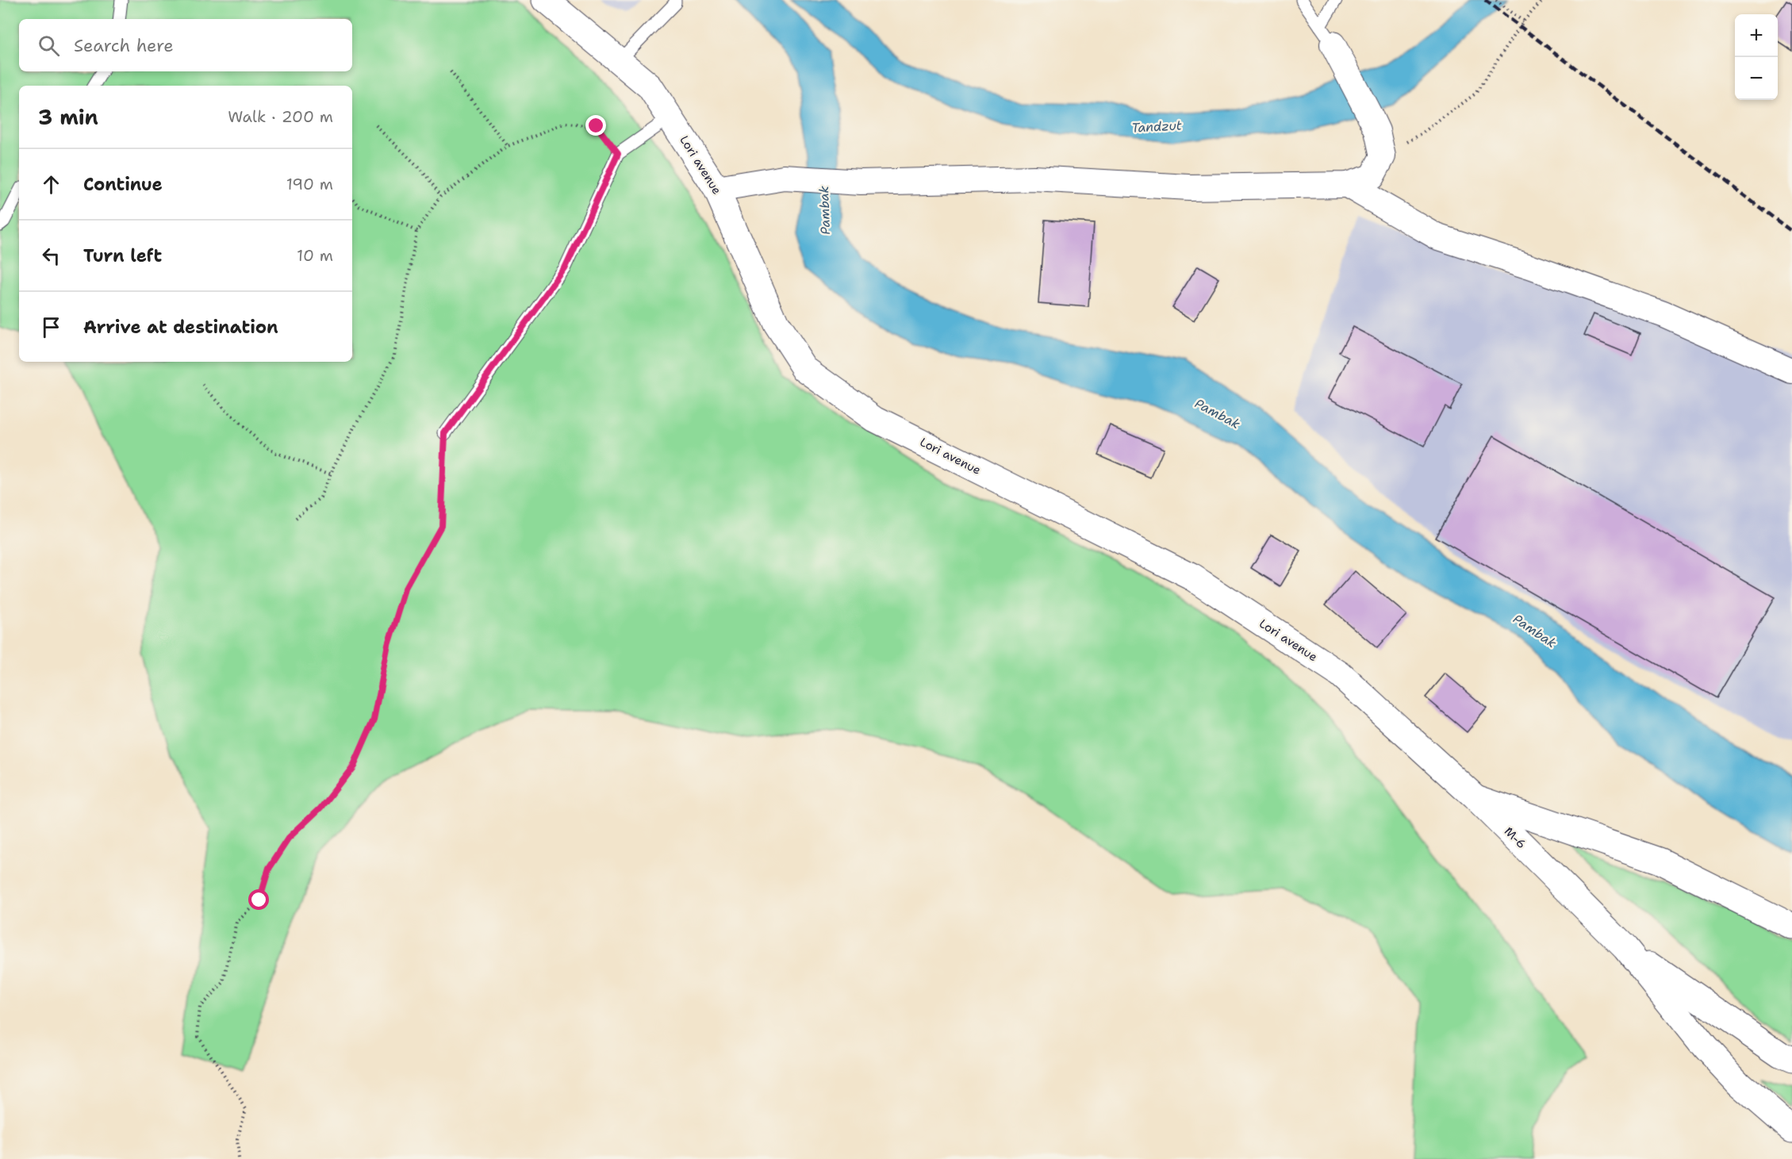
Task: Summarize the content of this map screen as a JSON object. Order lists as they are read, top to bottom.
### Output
{
  "streets": {
    "highway": ["Lori avenue", "M-6"]
  },
  "crossings": [
    ["Lori avenue", "M-6"]
  ],
  "water": ["Tandzut", "Pambak"],
  "page": {
    "map_buttons": ["+", "−"],
    "search": "Search here",
    "heading": ["3 min", "Walk · 200 m"],
    "list": [
      ["Continue", "190 m"],
      ["Turn left", "10 m"],
      "Arrive at destination"
    ]
  }
}
